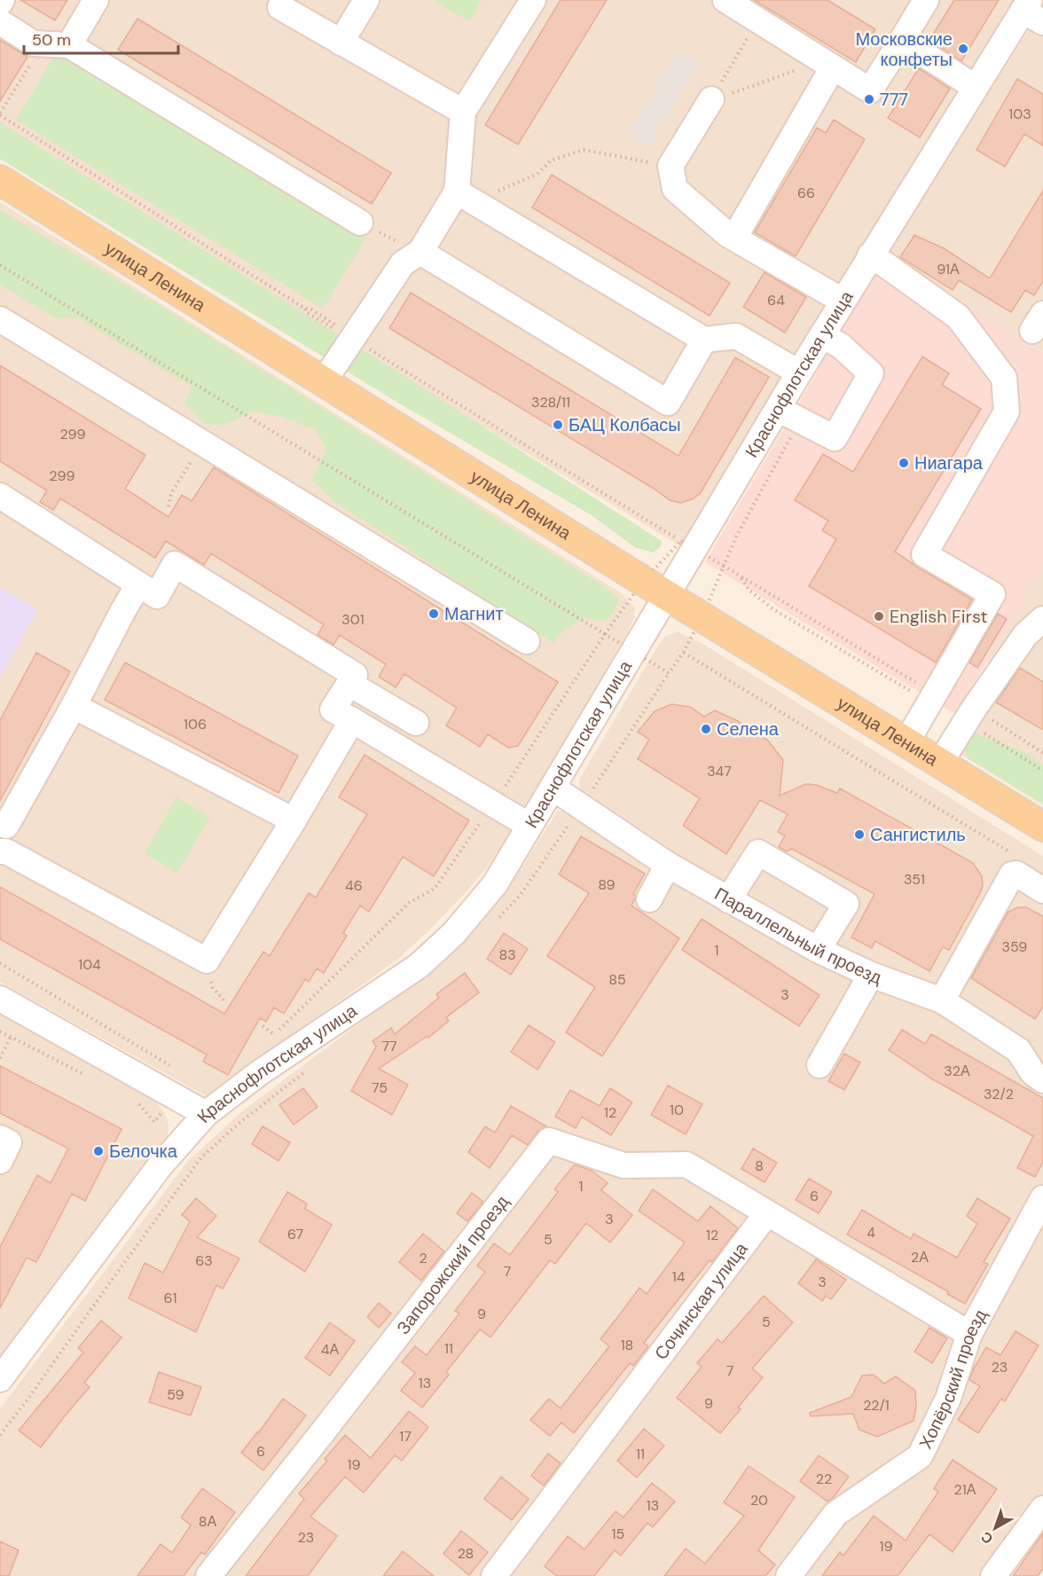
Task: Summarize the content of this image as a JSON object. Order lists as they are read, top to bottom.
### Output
{
  "streets": {
    "main road": ["улица Ленина"],
    "street": [
      "Краснофлотская улица",
      "Параллельный проезд",
      "Запорожский проезд",
      "Сочинская улица",
      "Хопёрский проезд"
    ]
  },
  "crossings": [
    ["улица Ленина", "Краснофлотская улица"],
    ["Краснофлотская улица", "Параллельный проезд"],
    ["Запорожский проезд", "Сочинская улица"]
  ],
  "places": [
    "Московские конфеты",
    "777",
    "БАЦ Колбасы",
    "Ниагара",
    "Магнит",
    "English First",
    "Селена",
    "Сангистиль",
    "Белочка"
  ],
  "house_numbers": [
    "103",
    "66",
    "91А",
    "64",
    "328/11",
    "299",
    "299",
    "301",
    "106",
    "347",
    "351",
    "89",
    "46",
    "359",
    "1",
    "83",
    "104",
    "85",
    "3",
    "77",
    "32А",
    "75",
    "32/2",
    "10",
    "12",
    "8",
    "1",
    "6",
    "3",
    "4",
    "67",
    "12",
    "5",
    "2А",
    "2",
    "63",
    "7",
    "14",
    "3",
    "61",
    "9",
    "5",
    "18",
    "11",
    "4А",
    "23",
    "7",
    "13",
    "59",
    "9",
    "22/1",
    "17",
    "6",
    "11",
    "19",
    "22",
    "21А",
    "20",
    "13",
    "8А",
    "15",
    "23",
    "19",
    "28"
  ],
  "scale_bar": "50 m",
  "north": "bottom left"
}
